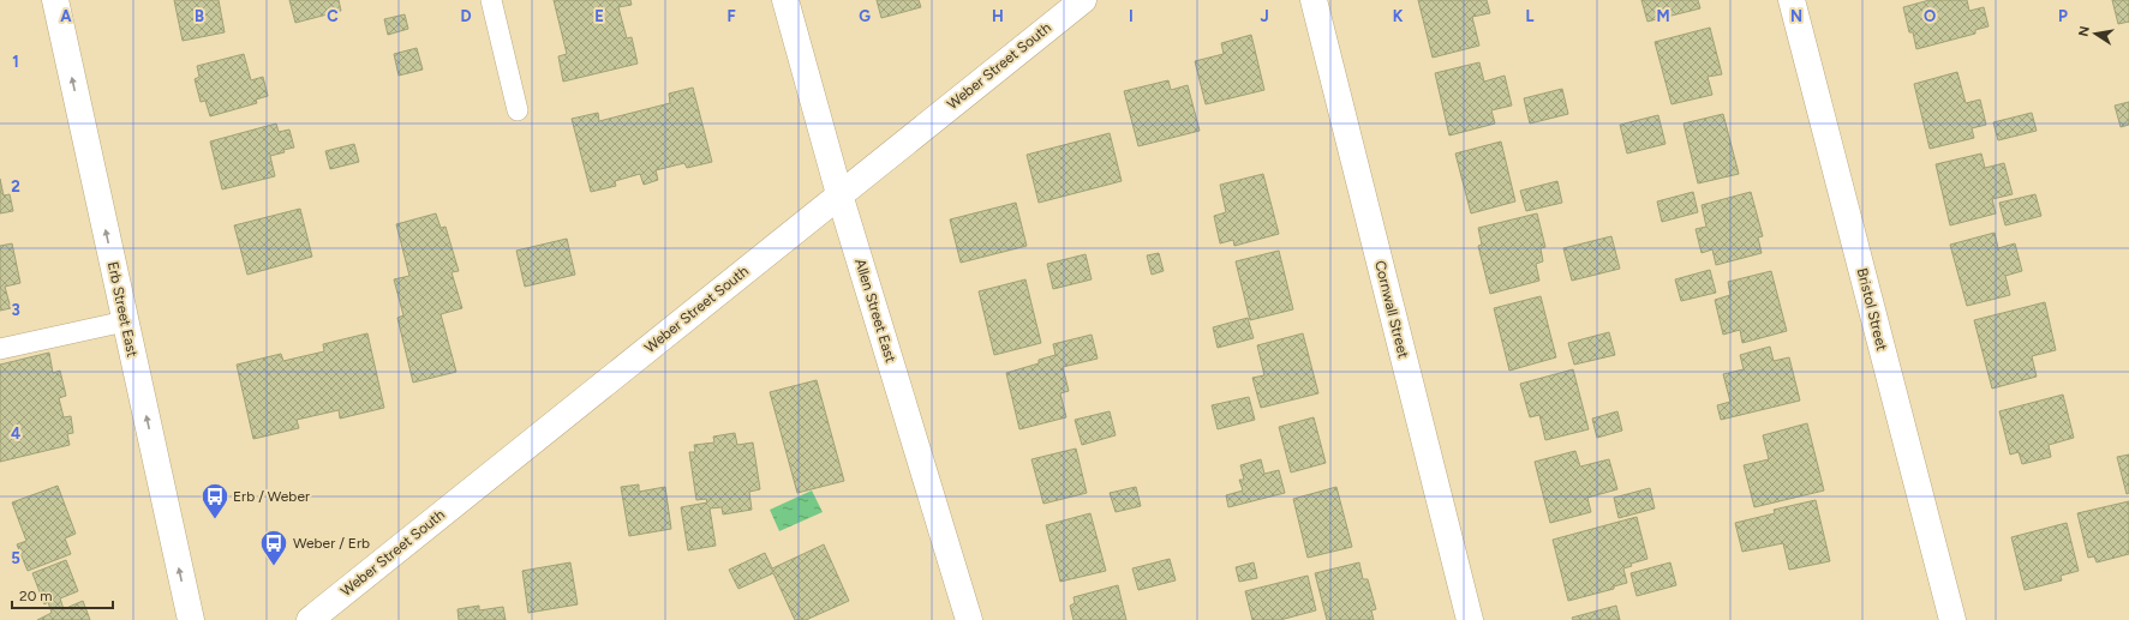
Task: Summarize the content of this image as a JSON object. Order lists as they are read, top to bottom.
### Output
{
  "streets": {
    "street": [
      "Weber Street South",
      "Erb Street East",
      "Cornwall Street",
      "Bristol Street",
      "Allen Street East"
    ]
  },
  "crossings": [
    ["Weber Street South", "Allen Street East"]
  ],
  "one_way": ["Erb Street East"],
  "places": {
    "bus stop": ["Erb / Weber", "Weber / Erb"]
  },
  "scale_bar": "20 m",
  "north": "left",
  "grid": {
    "columns": [
      "A",
      "B",
      "C",
      "D",
      "E",
      "F",
      "G",
      "H",
      "I",
      "J",
      "K",
      "L",
      "M",
      "N",
      "O",
      "P"
    ],
    "rows": [
      "1",
      "2",
      "3",
      "4",
      "5"
    ]
  }
}
